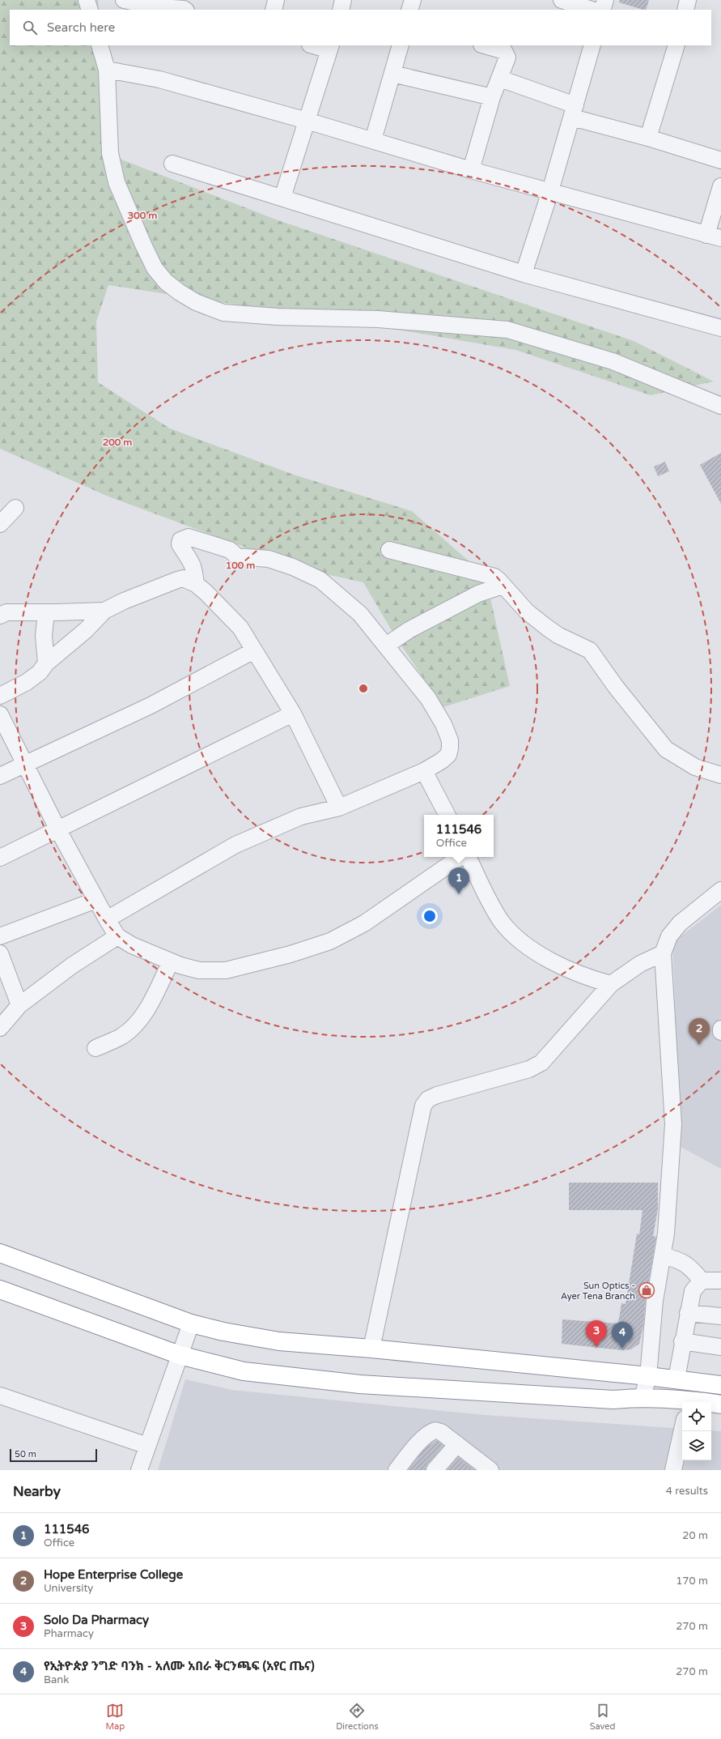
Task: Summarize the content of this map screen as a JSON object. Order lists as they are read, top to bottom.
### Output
{
  "places": {
    "shop": ["Sun Optics - Ayer Tena Branch"]
  },
  "scale_bar": "50 m",
  "page": {
    "search": "Search here",
    "popup": ["111546", "Office"],
    "pins": [
      "1",
      "2",
      "3",
      "4"
    ],
    "scale": "50 m",
    "heading": ["Nearby", "4 results"],
    "list": [
      {
        "mark": "1",
        "name": "111546",
        "note": "Office",
        "value": "20 m"
      },
      {
        "mark": "2",
        "name": "Hope Enterprise College",
        "note": "University",
        "value": "170 m"
      },
      {
        "mark": "3",
        "name": "Solo Da Pharmacy",
        "note": "Pharmacy",
        "value": "270 m"
      },
      {
        "mark": "4",
        "name": "የኢትዮጵያ ንግድ ባንክ - አለሙ አበራ ቅርንጫፍ (አየር ጤና)",
        "note": "Bank",
        "value": "270 m"
      }
    ],
    "nav": ["Map", "Directions", "Saved"]
  },
  "rings": ["300 m", "200 m", "100 m"]
}
